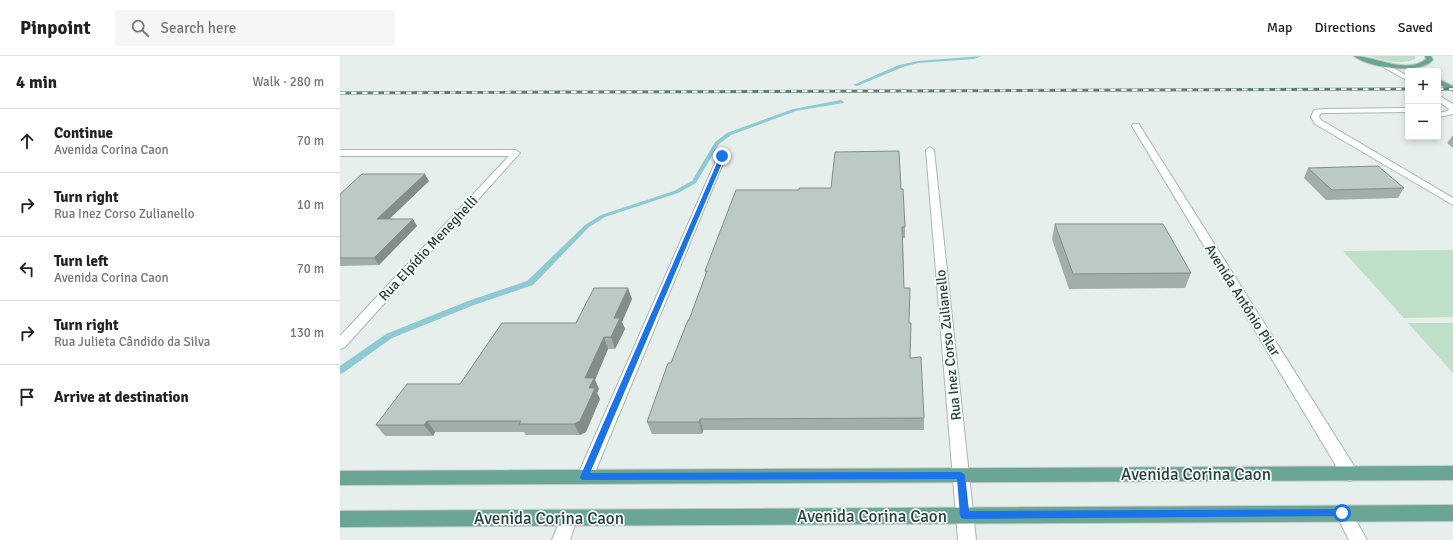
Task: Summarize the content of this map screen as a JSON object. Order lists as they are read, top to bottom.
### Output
{
  "streets": {
    "main road": ["Avenida Corina Caon"],
    "street": ["Rua Elpídio Meneghelli", "Avenida Antônio Pilar", "Rua Inez Corso Zulianello"]
  },
  "crossings": [
    ["Avenida Antônio Pilar", "Avenida Corina Caon"],
    ["Rua Inez Corso Zulianello", "Avenida Corina Caon"]
  ],
  "page": {
    "header": "Pinpoint",
    "search": "Search here",
    "nav": ["Map", "Directions", "Saved"],
    "heading": ["4 min", "Walk · 280 m"],
    "map_buttons": ["+", "−"],
    "list": [
      ["Continue", "Avenida Corina Caon", "70 m"],
      ["Turn right", "Rua Inez Corso Zulianello", "10 m"],
      ["Turn left", "Avenida Corina Caon", "70 m"],
      ["Turn right", "Rua Julieta Cândido da Silva", "130 m"],
      "Arrive at destination"
    ]
  }
}
